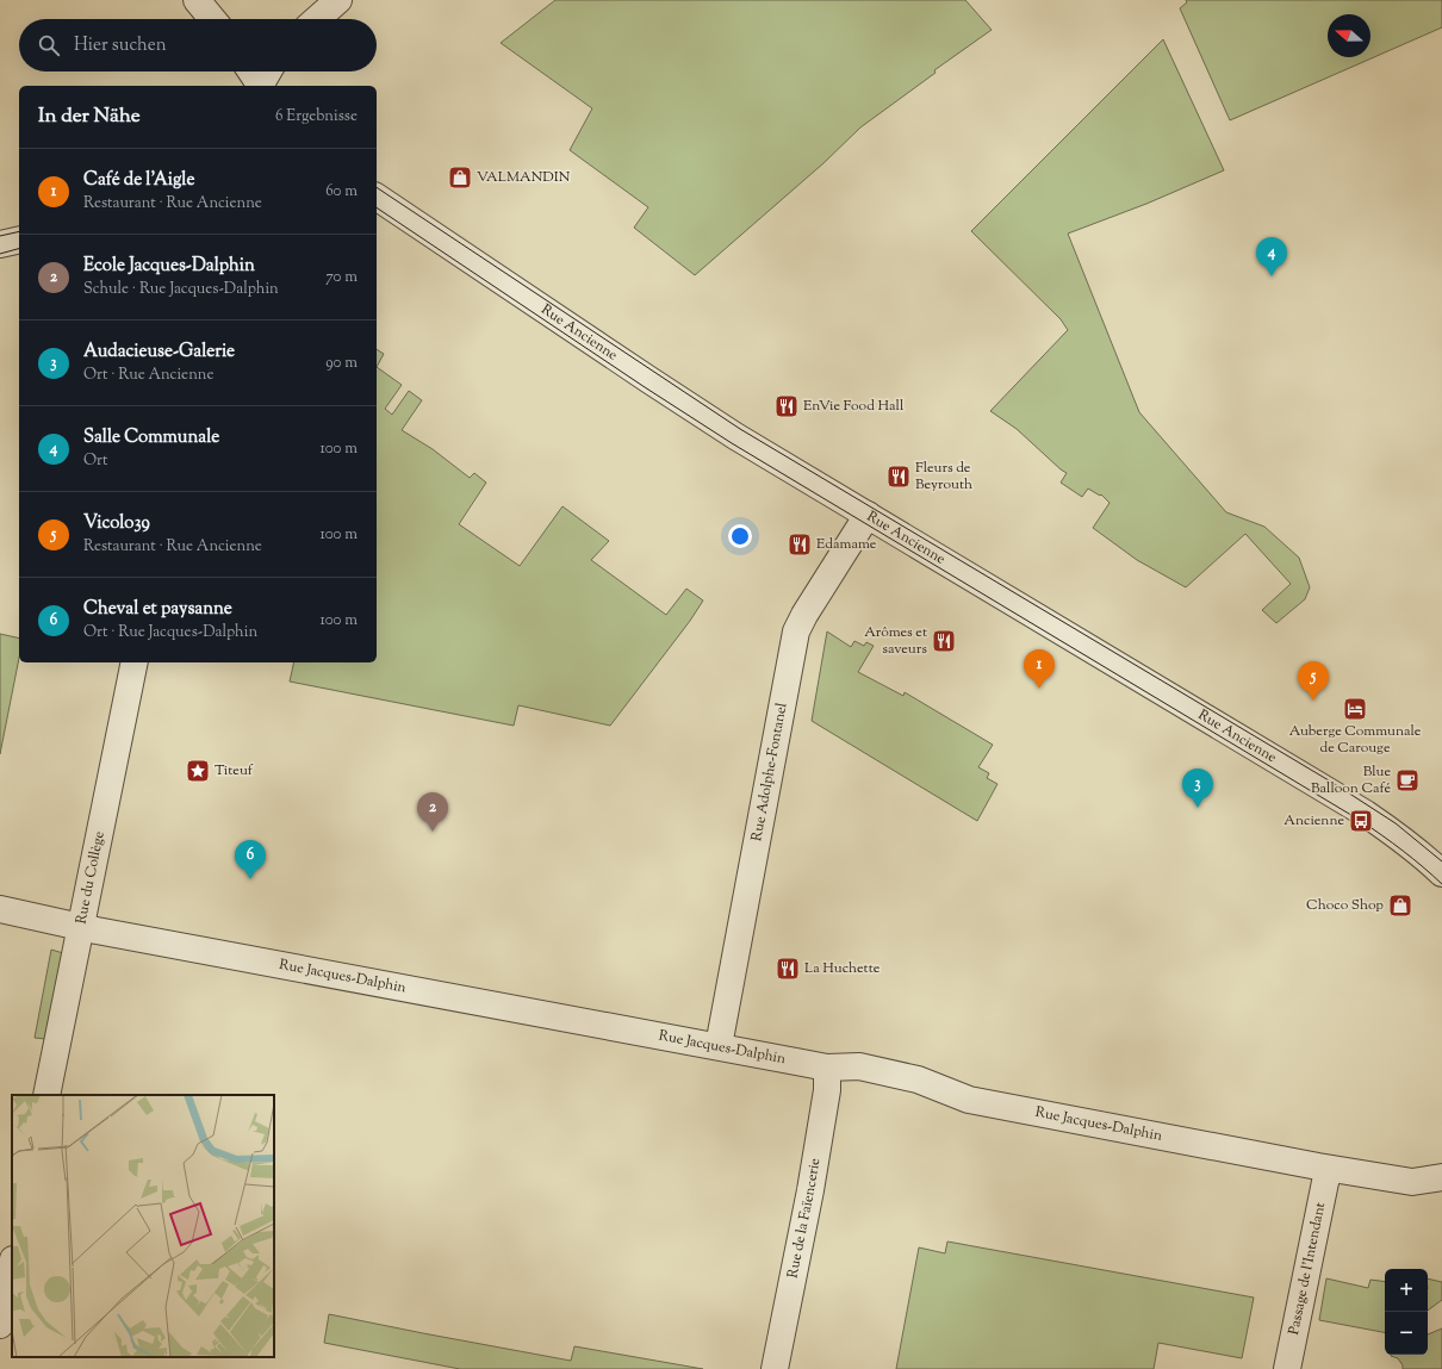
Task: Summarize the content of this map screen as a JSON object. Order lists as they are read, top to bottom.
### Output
{
  "streets": {
    "street": [
      "Rue Ancienne",
      "Rue Adolphe-Fontanel",
      "Rue du Collège",
      "Rue Jacques-Dalphin",
      "Rue de la Faïencerie",
      "Passage de l'Intendant"
    ]
  },
  "crossings": [
    ["Rue Ancienne", "Rue Adolphe-Fontanel"],
    ["Rue Adolphe-Fontanel", "Rue Jacques-Dalphin"],
    ["Rue du Collège", "Rue Jacques-Dalphin"],
    ["Rue Jacques-Dalphin", "Rue de la Faïencerie"],
    ["Rue Jacques-Dalphin", "Passage de l'Intendant"]
  ],
  "places": {
    "shop": ["VALMANDIN", "Choco Shop"],
    "restaurant": [
      "EnVie Food Hall",
      "Fleurs de Beyrouth",
      "Edamame",
      "Arômes et saveurs",
      "La Huchette"
    ],
    "hotel": ["Auberge Communale de Carouge"],
    "place": ["Titeuf"],
    "cafe": ["Blue Balloon Café"],
    "bus stop": ["Ancienne"]
  },
  "north": "left",
  "page": {
    "search": "Hier suchen",
    "heading": ["In der Nähe", "6 Ergebnisse"],
    "list": [
      {
        "mark": "1",
        "name": "Café de l'Aigle",
        "note": "Restaurant · Rue Ancienne",
        "value": "60 m"
      },
      {
        "mark": "2",
        "name": "Ecole Jacques-Dalphin",
        "note": "Schule · Rue Jacques-Dalphin",
        "value": "70 m"
      },
      {
        "mark": "3",
        "name": "Audacieuse-Galerie",
        "note": "Ort · Rue Ancienne",
        "value": "90 m"
      },
      {
        "mark": "4",
        "name": "Salle Communale",
        "note": "Ort",
        "value": "100 m"
      },
      {
        "mark": "5",
        "name": "Vicolo39",
        "note": "Restaurant · Rue Ancienne",
        "value": "100 m"
      },
      {
        "mark": "6",
        "name": "Cheval et paysanne",
        "note": "Ort · Rue Jacques-Dalphin",
        "value": "100 m"
      }
    ],
    "pins": [
      "4",
      "1",
      "5",
      "3",
      "2",
      "6"
    ],
    "map_buttons": ["+", "−"]
  }
}
